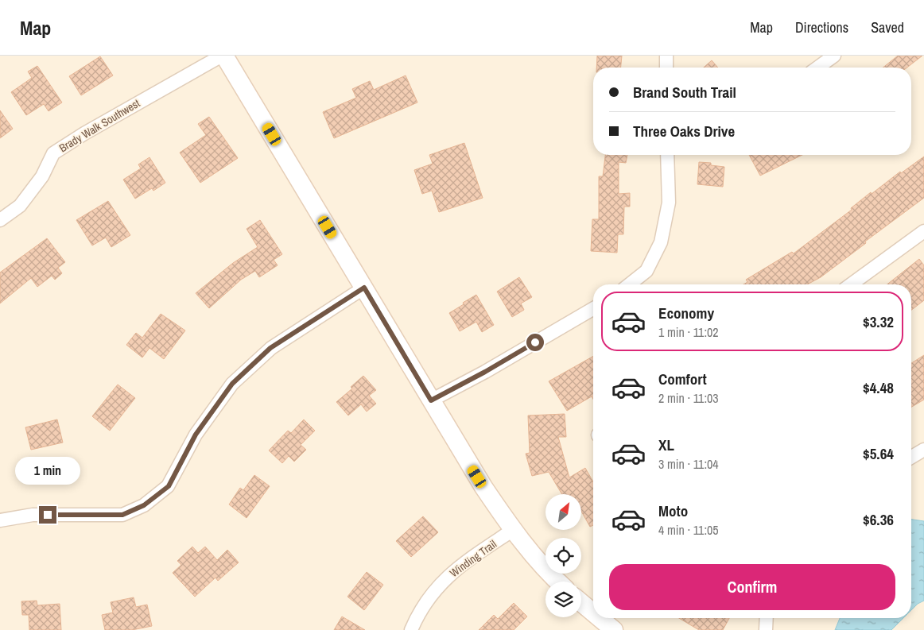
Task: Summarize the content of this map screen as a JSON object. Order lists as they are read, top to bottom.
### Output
{
  "streets": {
    "street": ["Brady Walk Southwest", "Winding Trail"]
  },
  "north": "top right",
  "page": {
    "header": "Map",
    "nav": ["Map", "Directions", "Saved"],
    "banner": ["Brand South Trail", "Three Oaks Drive"],
    "list": [
      {
        "name": "Economy",
        "note": "1 min · 11:02",
        "value": "$3.32"
      },
      {
        "name": "Comfort",
        "note": "2 min · 11:03",
        "value": "$4.48"
      },
      {
        "name": "XL",
        "note": "3 min · 11:04",
        "value": "$5.64"
      },
      {
        "name": "Moto",
        "note": "4 min · 11:05",
        "value": "$6.36"
      }
    ],
    "bubble": "1 min",
    "buttons": "Confirm"
  }
}
